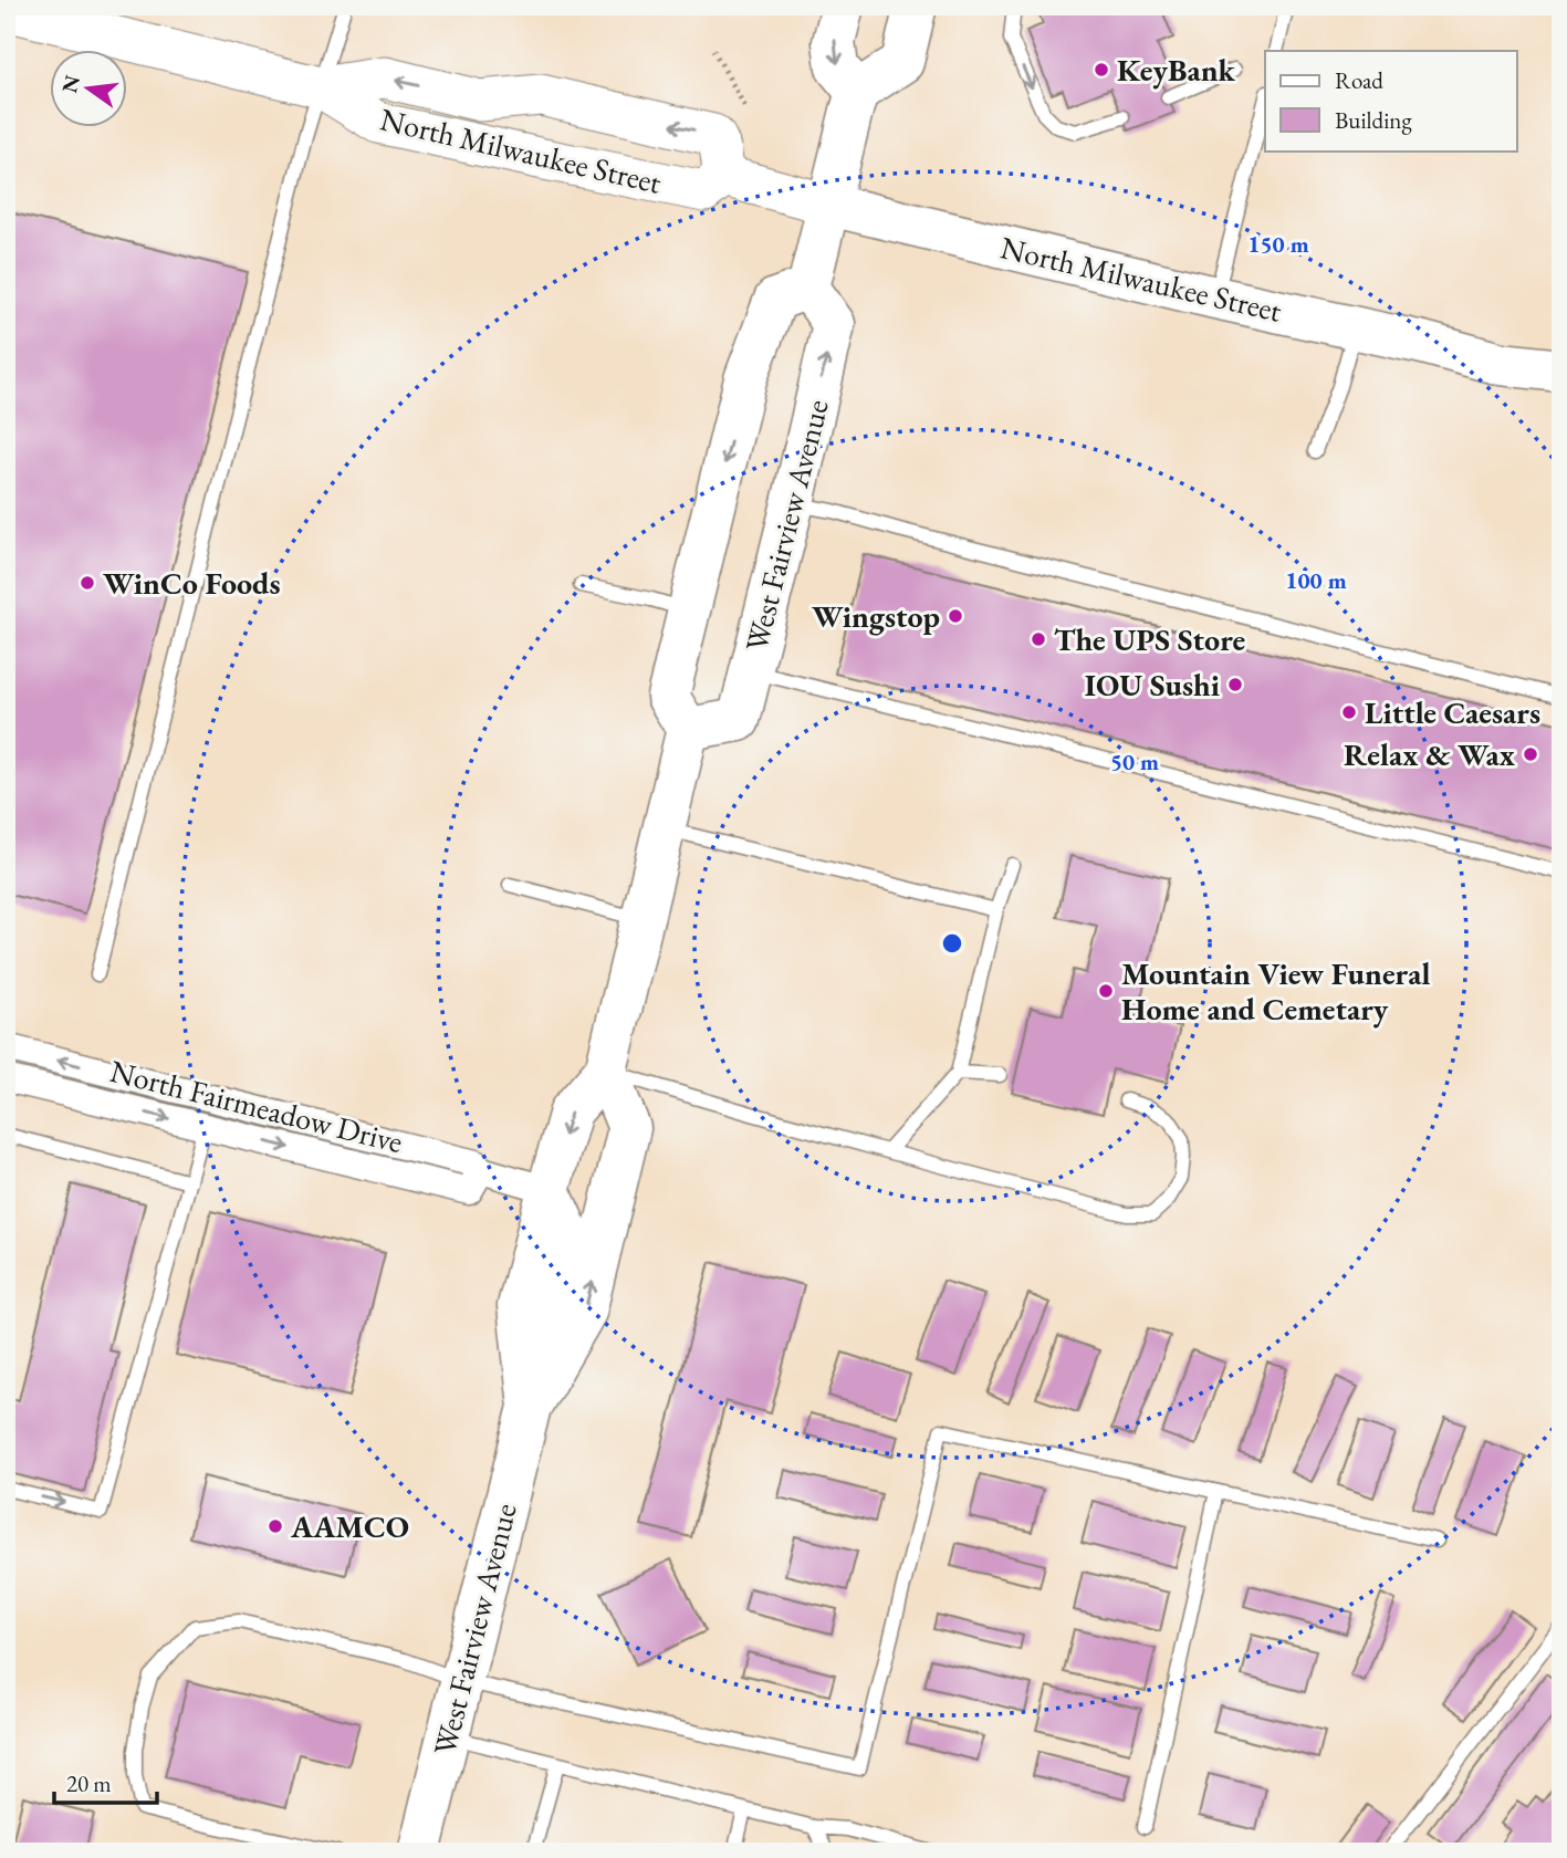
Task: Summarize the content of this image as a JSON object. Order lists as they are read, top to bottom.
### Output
{
  "streets": {
    "main road": ["North Milwaukee Street", "West Fairview Avenue"],
    "street": ["North Fairmeadow Drive"]
  },
  "crossings": [
    ["West Fairview Avenue", "North Fairmeadow Drive"]
  ],
  "places": [
    "KeyBank",
    "WinCo Foods",
    "Wingstop",
    "The UPS Store",
    "IOU Sushi",
    "Little Caesars",
    "Relax & Wax",
    "Mountain View Funeral Home and Cemetary",
    "AAMCO"
  ],
  "legend": ["Road", "Building"],
  "scale_bar": "20 m",
  "north": "left",
  "rings": ["150 m", "100 m", "50 m"]
}
